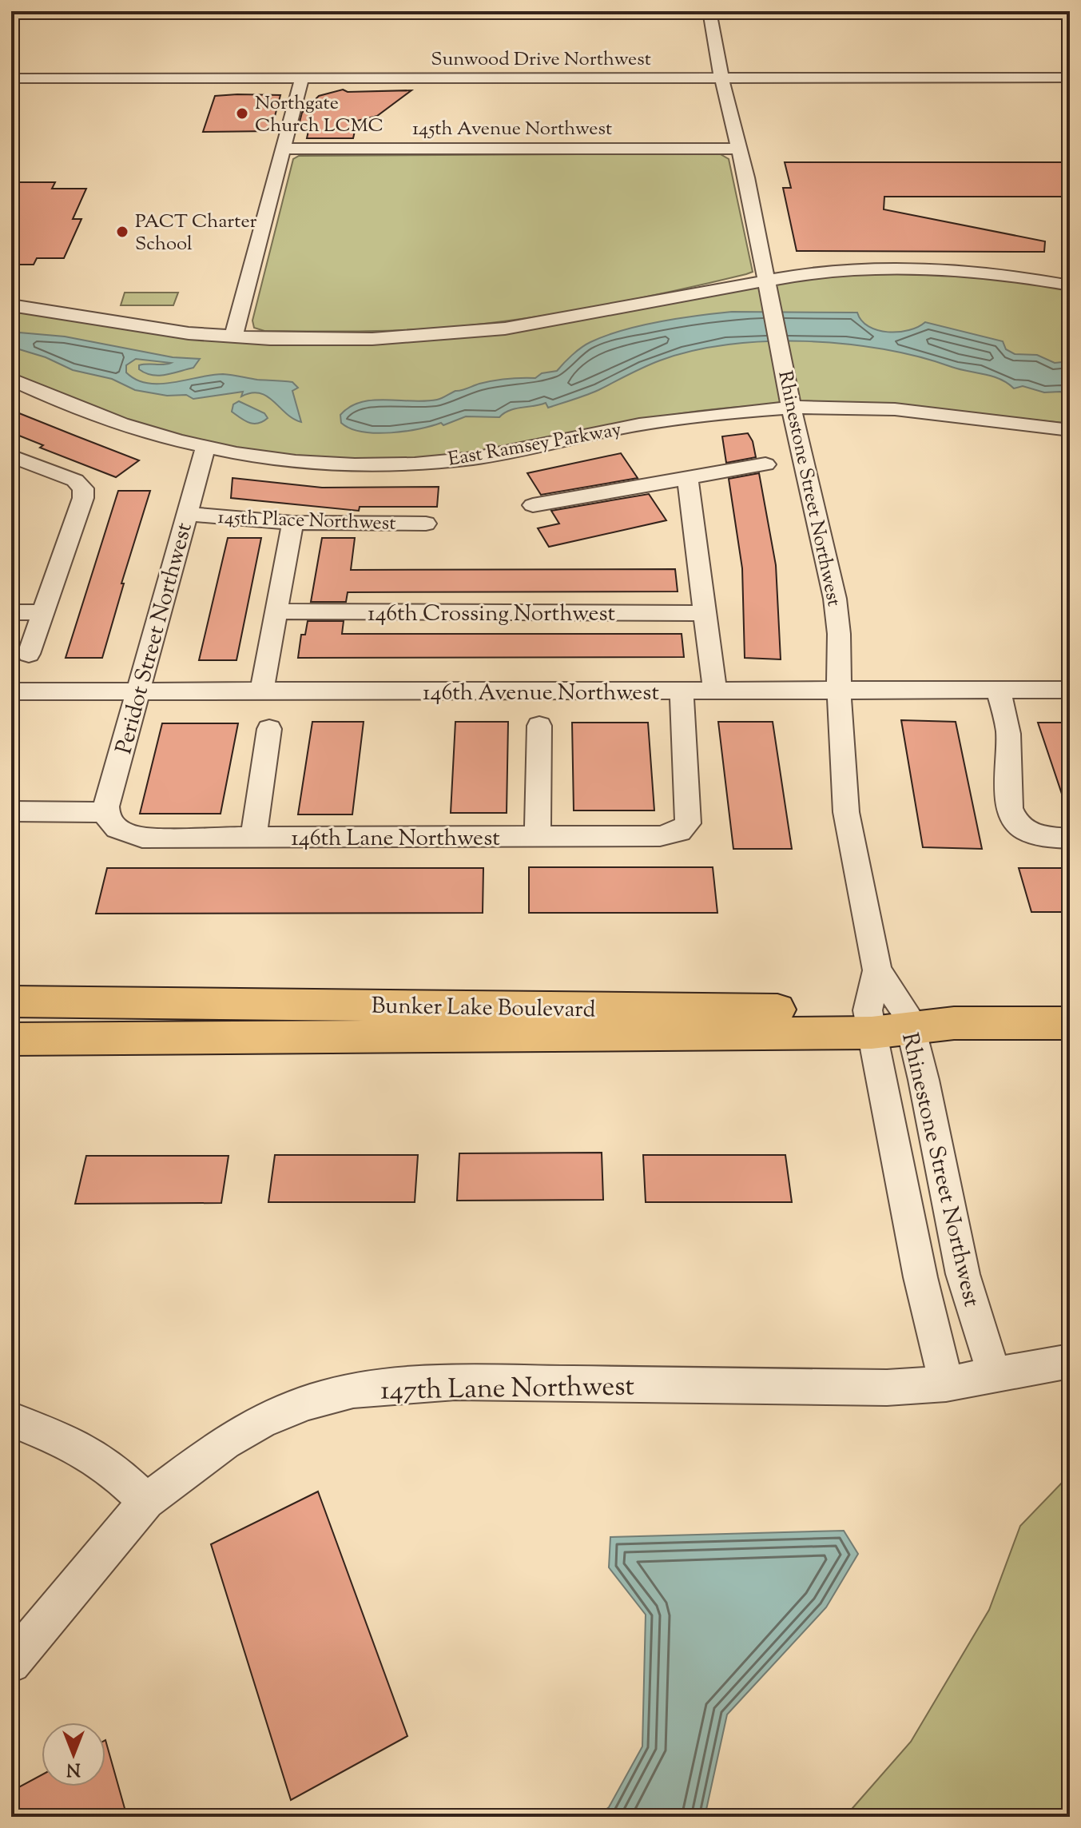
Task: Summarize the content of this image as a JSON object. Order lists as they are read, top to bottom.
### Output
{
  "streets": {
    "main road": ["Bunker Lake Boulevard"],
    "street": [
      "Sunwood Drive Northwest",
      "145th Avenue Northwest",
      "East Ramsey Parkway",
      "Rhinestone Street Northwest",
      "145th Place Northwest",
      "146th Crossing Northwest",
      "Peridot Street Northwest",
      "146th Avenue Northwest",
      "146th Lane Northwest",
      "147th Lane Northwest"
    ]
  },
  "crossings": [
    ["Sunwood Drive Northwest", "Rhinestone Street Northwest"],
    ["145th Avenue Northwest", "Rhinestone Street Northwest"],
    ["East Ramsey Parkway", "Rhinestone Street Northwest"],
    ["East Ramsey Parkway", "Peridot Street Northwest"],
    ["Rhinestone Street Northwest", "146th Avenue Northwest"],
    ["Rhinestone Street Northwest", "Bunker Lake Boulevard"],
    ["Rhinestone Street Northwest", "147th Lane Northwest"],
    ["145th Place Northwest", "Peridot Street Northwest"],
    ["Peridot Street Northwest", "146th Avenue Northwest"],
    ["Peridot Street Northwest", "146th Lane Northwest"],
    ["146th Avenue Northwest", "146th Lane Northwest"]
  ],
  "places": ["Northgate Church LCMC", "PACT Charter School"],
  "north": "bottom"
}
